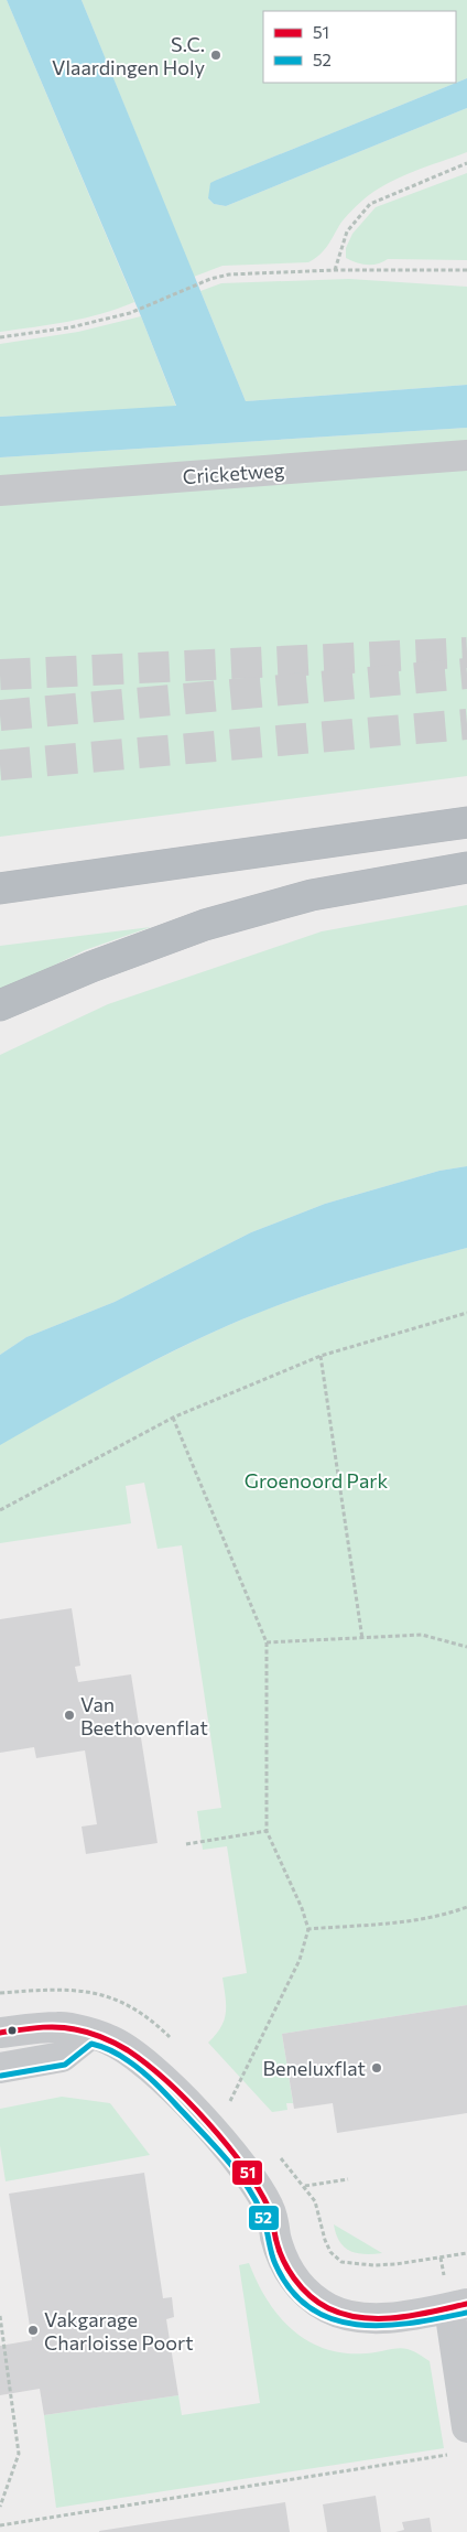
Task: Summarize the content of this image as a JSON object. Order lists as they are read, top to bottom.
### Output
{
  "streets": {
    "street": ["Cricketweg"]
  },
  "parks": ["Groenoord Park"],
  "places": [
    "S.C. Vlaardingen Holy",
    "Van Beethovenflat",
    "Beneluxflat",
    "Vakgarage Charloisse Poort"
  ],
  "lines": ["transit line 51", "transit line 52"],
  "legend": ["51", "52"]
}
